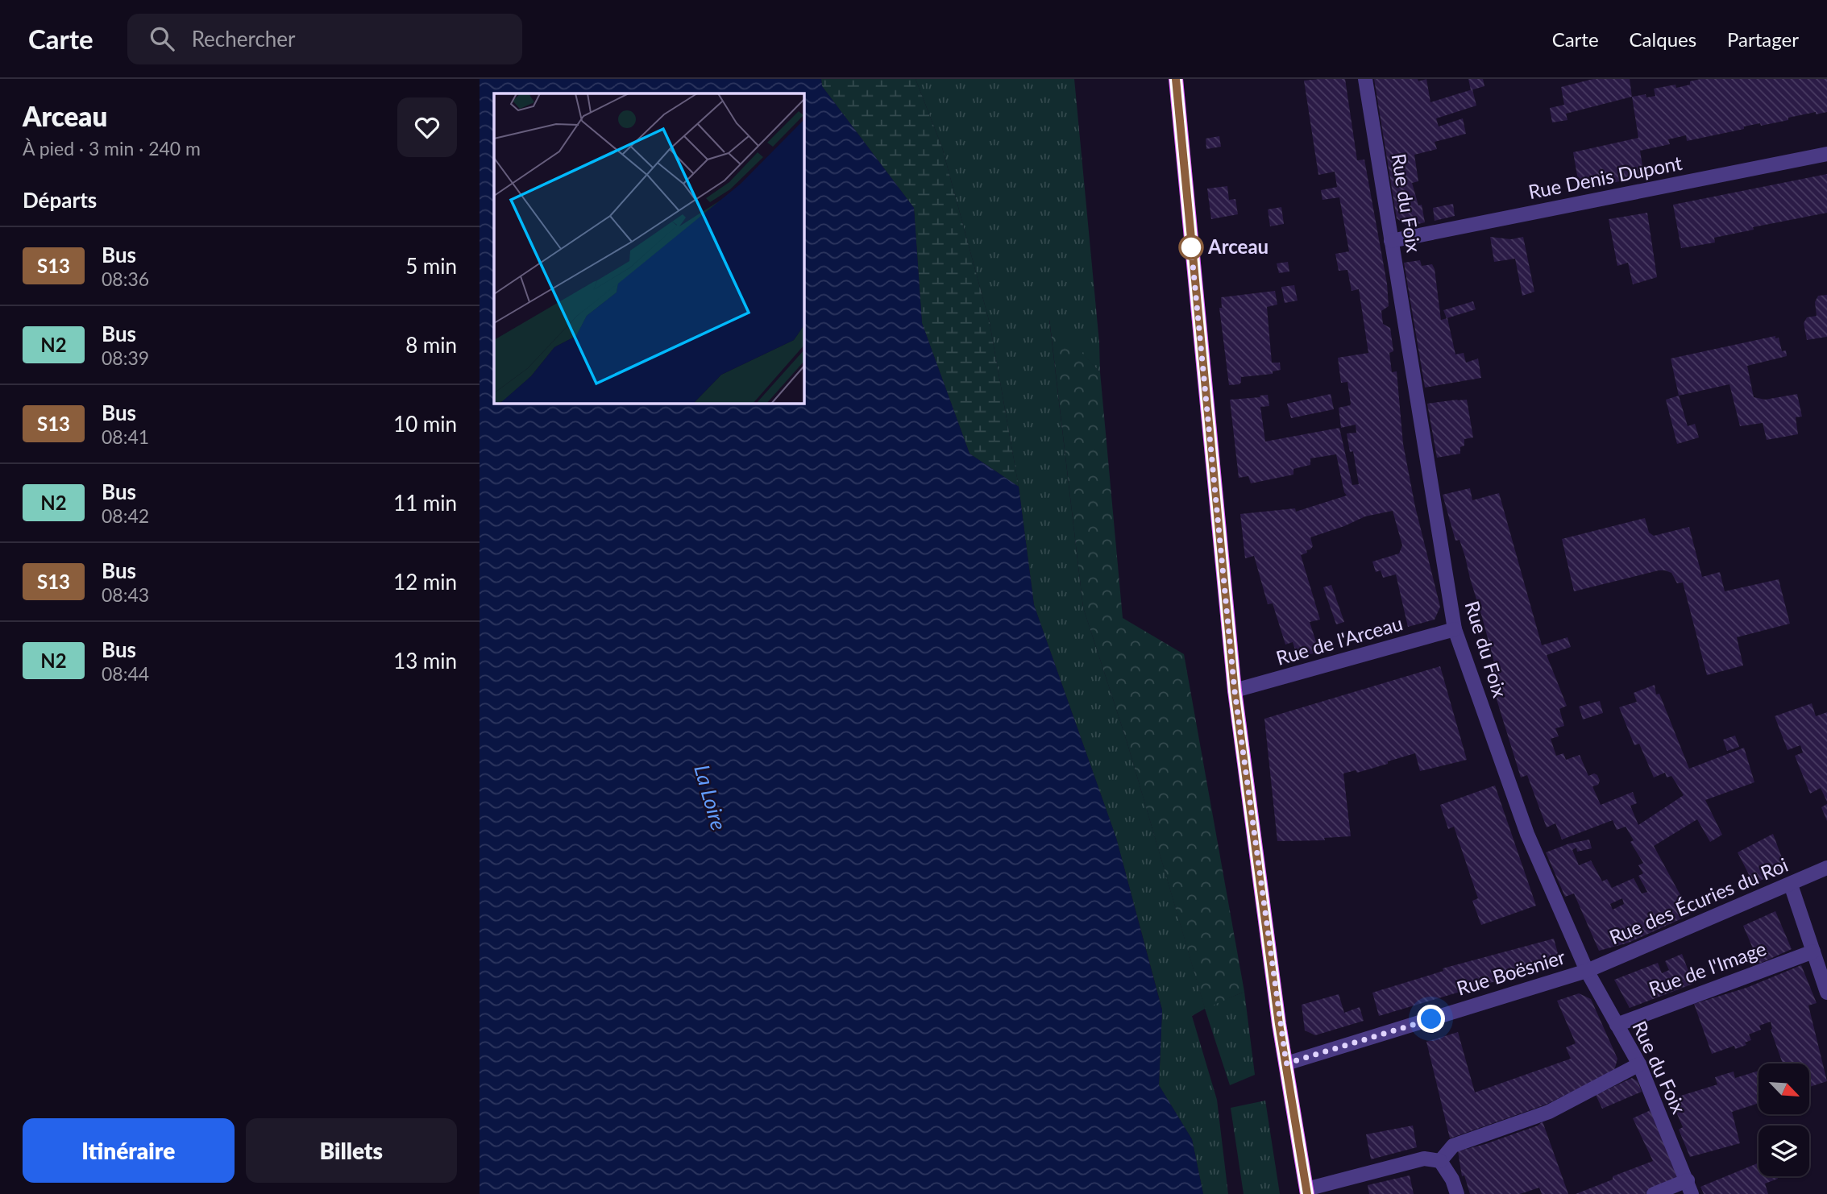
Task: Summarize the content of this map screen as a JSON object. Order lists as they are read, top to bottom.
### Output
{
  "streets": {
    "street": [
      "Rue Denis Dupont",
      "Rue du Foix",
      "Rue de l'Arceau",
      "Rue des Écuries du Roi",
      "Rue de l'Image",
      "Rue Boësnier"
    ]
  },
  "crossings": [
    ["Rue Denis Dupont", "Rue du Foix"],
    ["Rue du Foix", "Rue de l'Arceau"],
    ["Rue du Foix", "Rue des Écuries du Roi"],
    ["Rue du Foix", "Rue de l'Image"],
    ["Rue du Foix", "Rue Boësnier"],
    ["Rue des Écuries du Roi", "Rue Boësnier"]
  ],
  "water": ["La Loire"],
  "places": ["Arceau"],
  "lines": ["bus line S13"],
  "north": "bottom right",
  "page": {
    "header": "Carte",
    "search": "Rechercher",
    "nav": ["Carte", "Calques", "Partager"],
    "heading": [
      ["Arceau", "À pied · 3 min · 240 m"],
      "Départs"
    ],
    "list": [
      {
        "mark": "S13",
        "name": "Bus",
        "note": "08:36",
        "value": "5 min"
      },
      {
        "mark": "N2",
        "name": "Bus",
        "note": "08:39",
        "value": "8 min"
      },
      {
        "mark": "S13",
        "name": "Bus",
        "note": "08:41",
        "value": "10 min"
      },
      {
        "mark": "N2",
        "name": "Bus",
        "note": "08:42",
        "value": "11 min"
      },
      {
        "mark": "S13",
        "name": "Bus",
        "note": "08:43",
        "value": "12 min"
      },
      {
        "mark": "N2",
        "name": "Bus",
        "note": "08:44",
        "value": "13 min"
      }
    ],
    "buttons": ["Itinéraire", "Billets"]
  }
}
